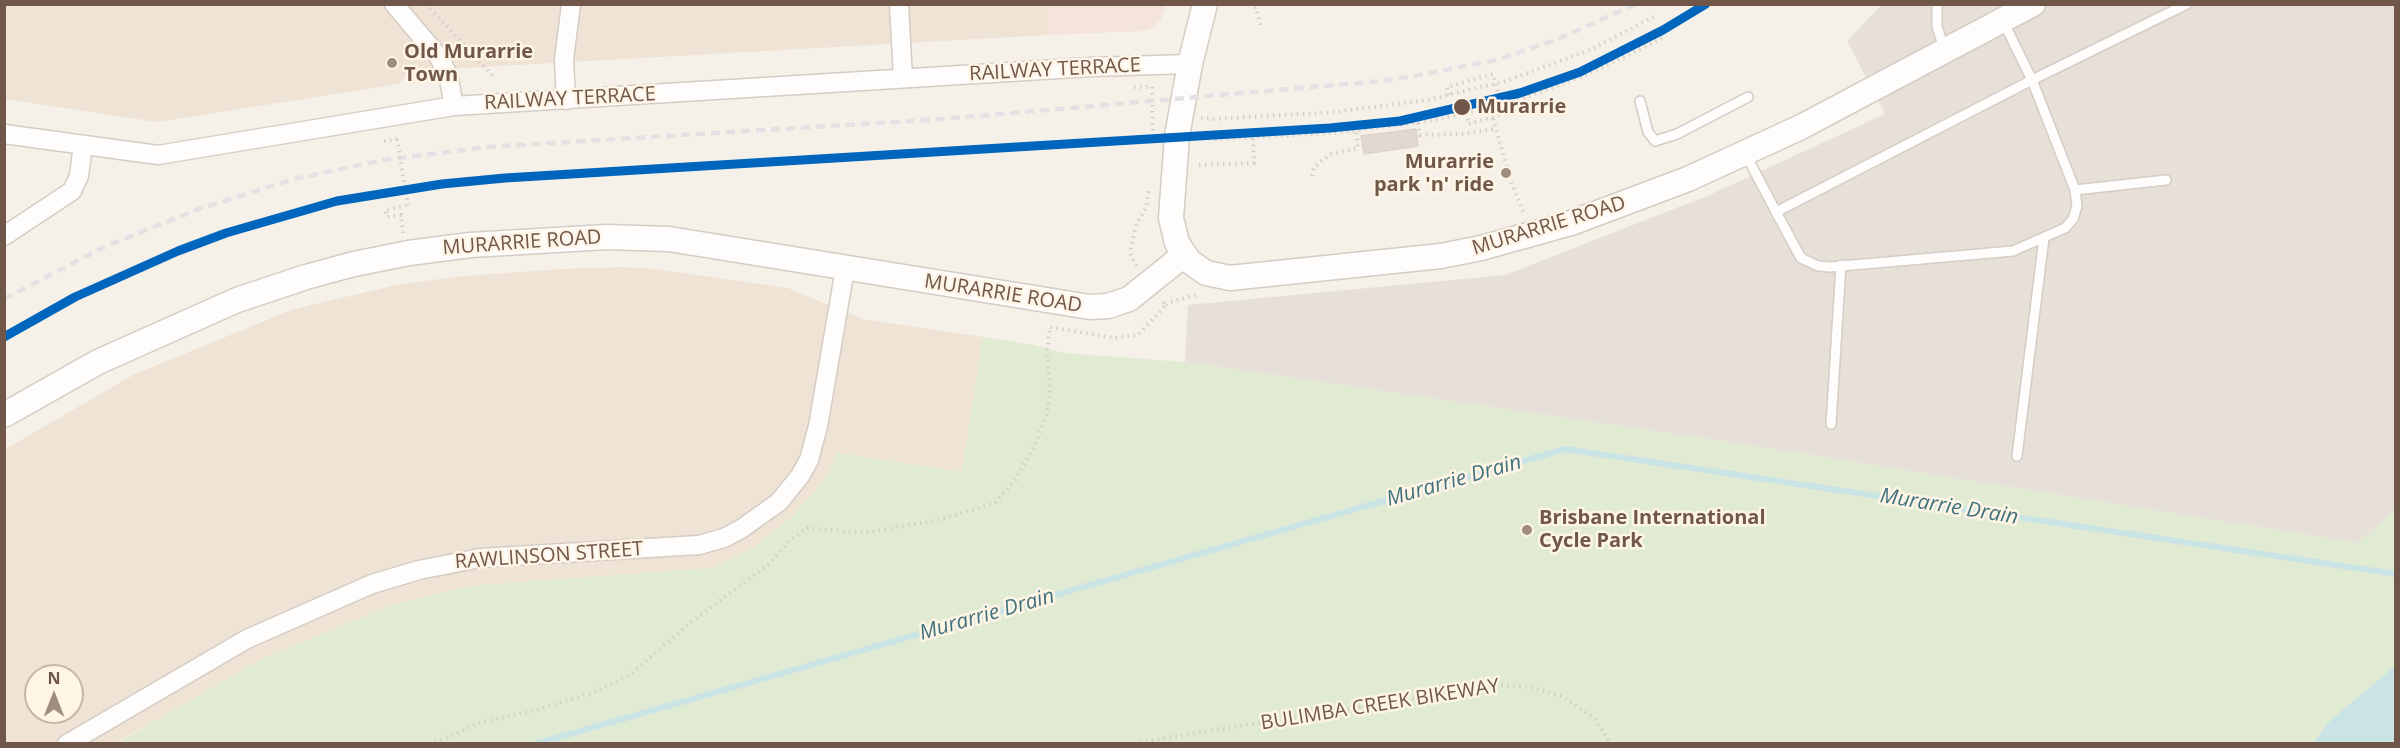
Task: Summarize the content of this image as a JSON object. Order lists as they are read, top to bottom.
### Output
{
  "streets": {
    "street": ["RAILWAY TERRACE", "MURARRIE ROAD", "RAWLINSON STREET"],
    "path": ["BULIMBA CREEK BIKEWAY"]
  },
  "crossings": [
    ["MURARRIE ROAD", "RAWLINSON STREET"]
  ],
  "water": ["Murarrie Drain"],
  "places": [
    "Old Murarrie Town",
    "Murarrie",
    "Murarrie park 'n' ride",
    "Brisbane International Cycle Park"
  ],
  "north": "top"
}
